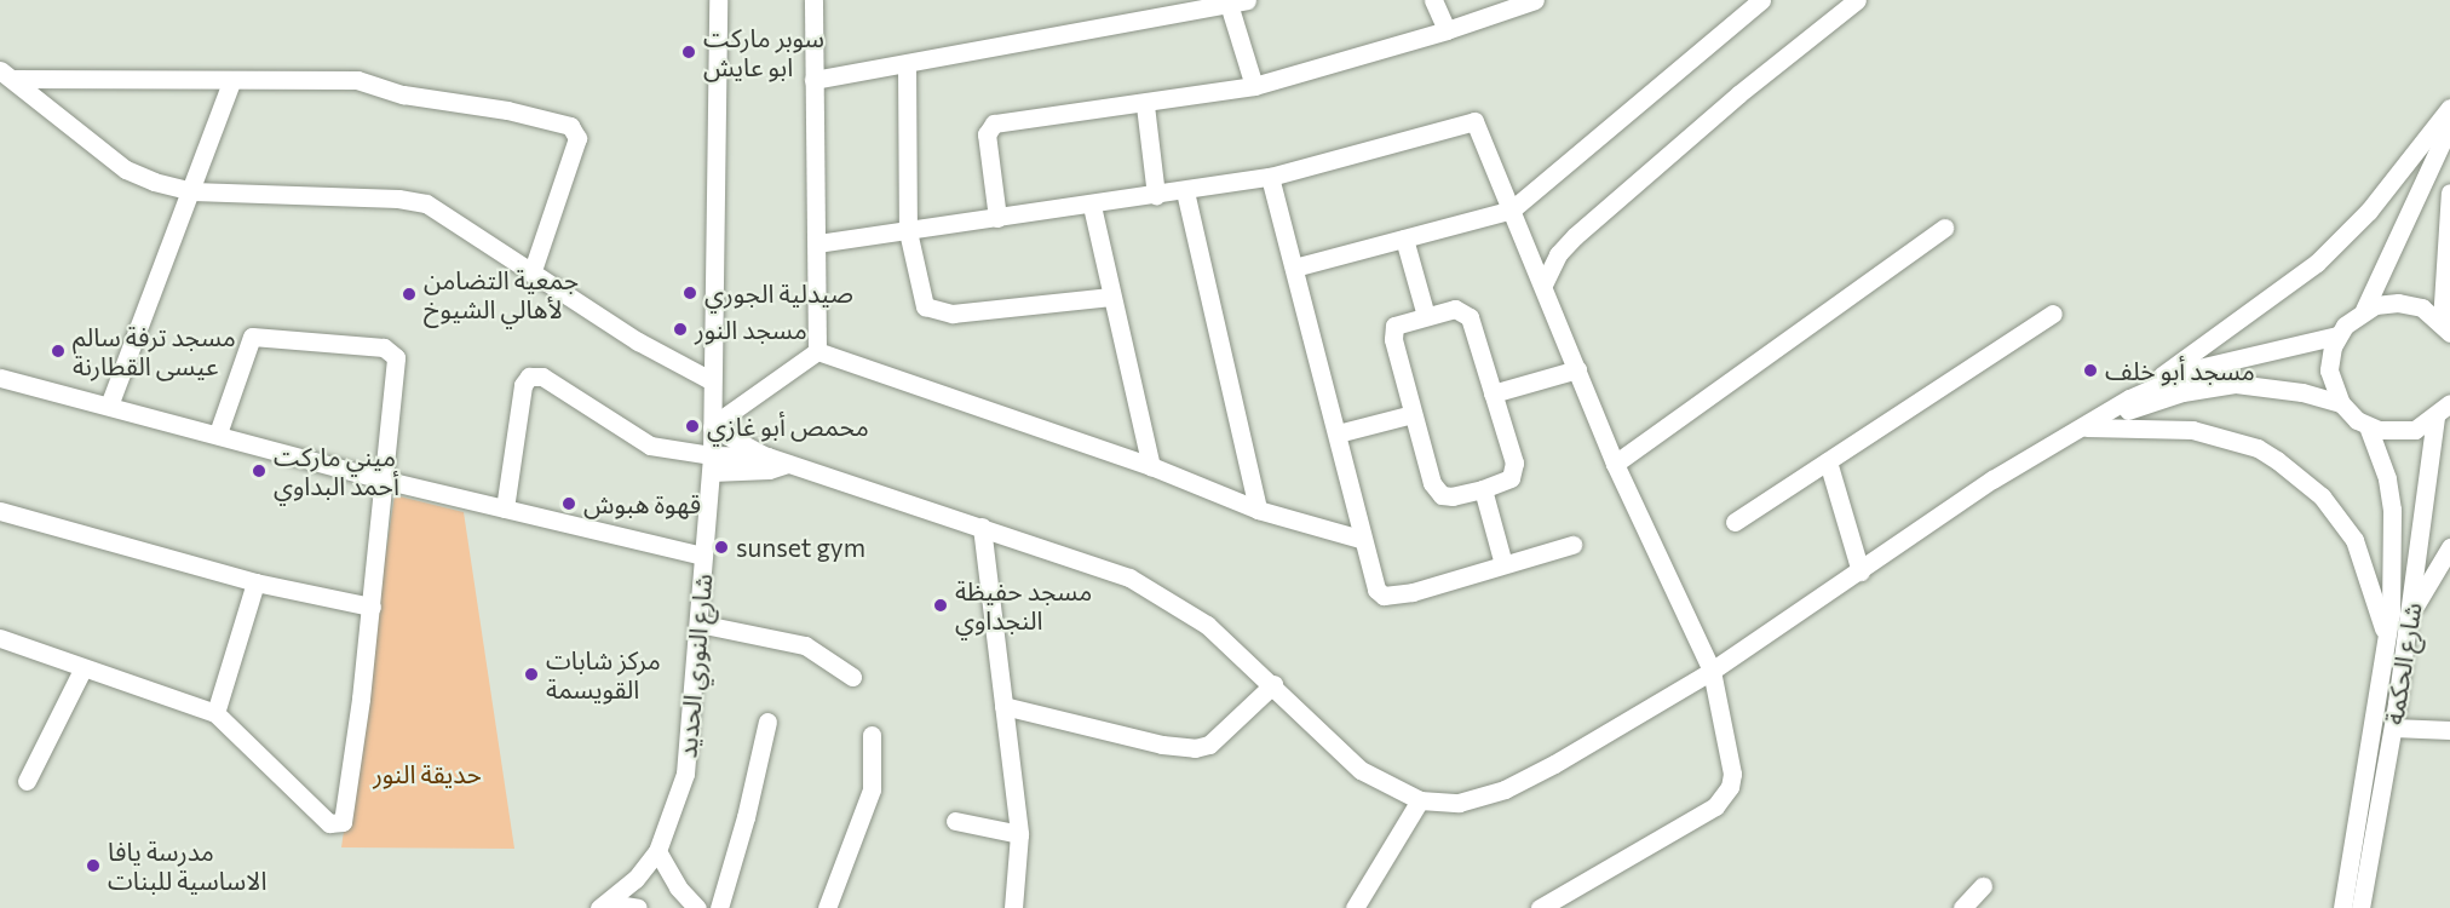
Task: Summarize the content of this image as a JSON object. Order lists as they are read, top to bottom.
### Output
{
  "streets": {
    "street": ["شارع الحكمة", "شارع النوري الحديد"]
  },
  "parks": ["حديقة النور"],
  "places": [
    "سوبر ماركت ابو عايش",
    "صيدلية الجوري",
    "جمعية التضامن لأهالي الشيوخ",
    "مسجد النور",
    "مسجد ترفة سالم عيسى القطارنة",
    "مسجد أبو خلف",
    "محمص أبو غازي",
    "ميني ماركت أحمد البداوي",
    "قهوة هبوش",
    "sunset gym",
    "مسجد حفيظة النجداوي",
    "مركز شابات القويسمة",
    "مدرسة يافا الاساسية للبنات"
  ]
}
